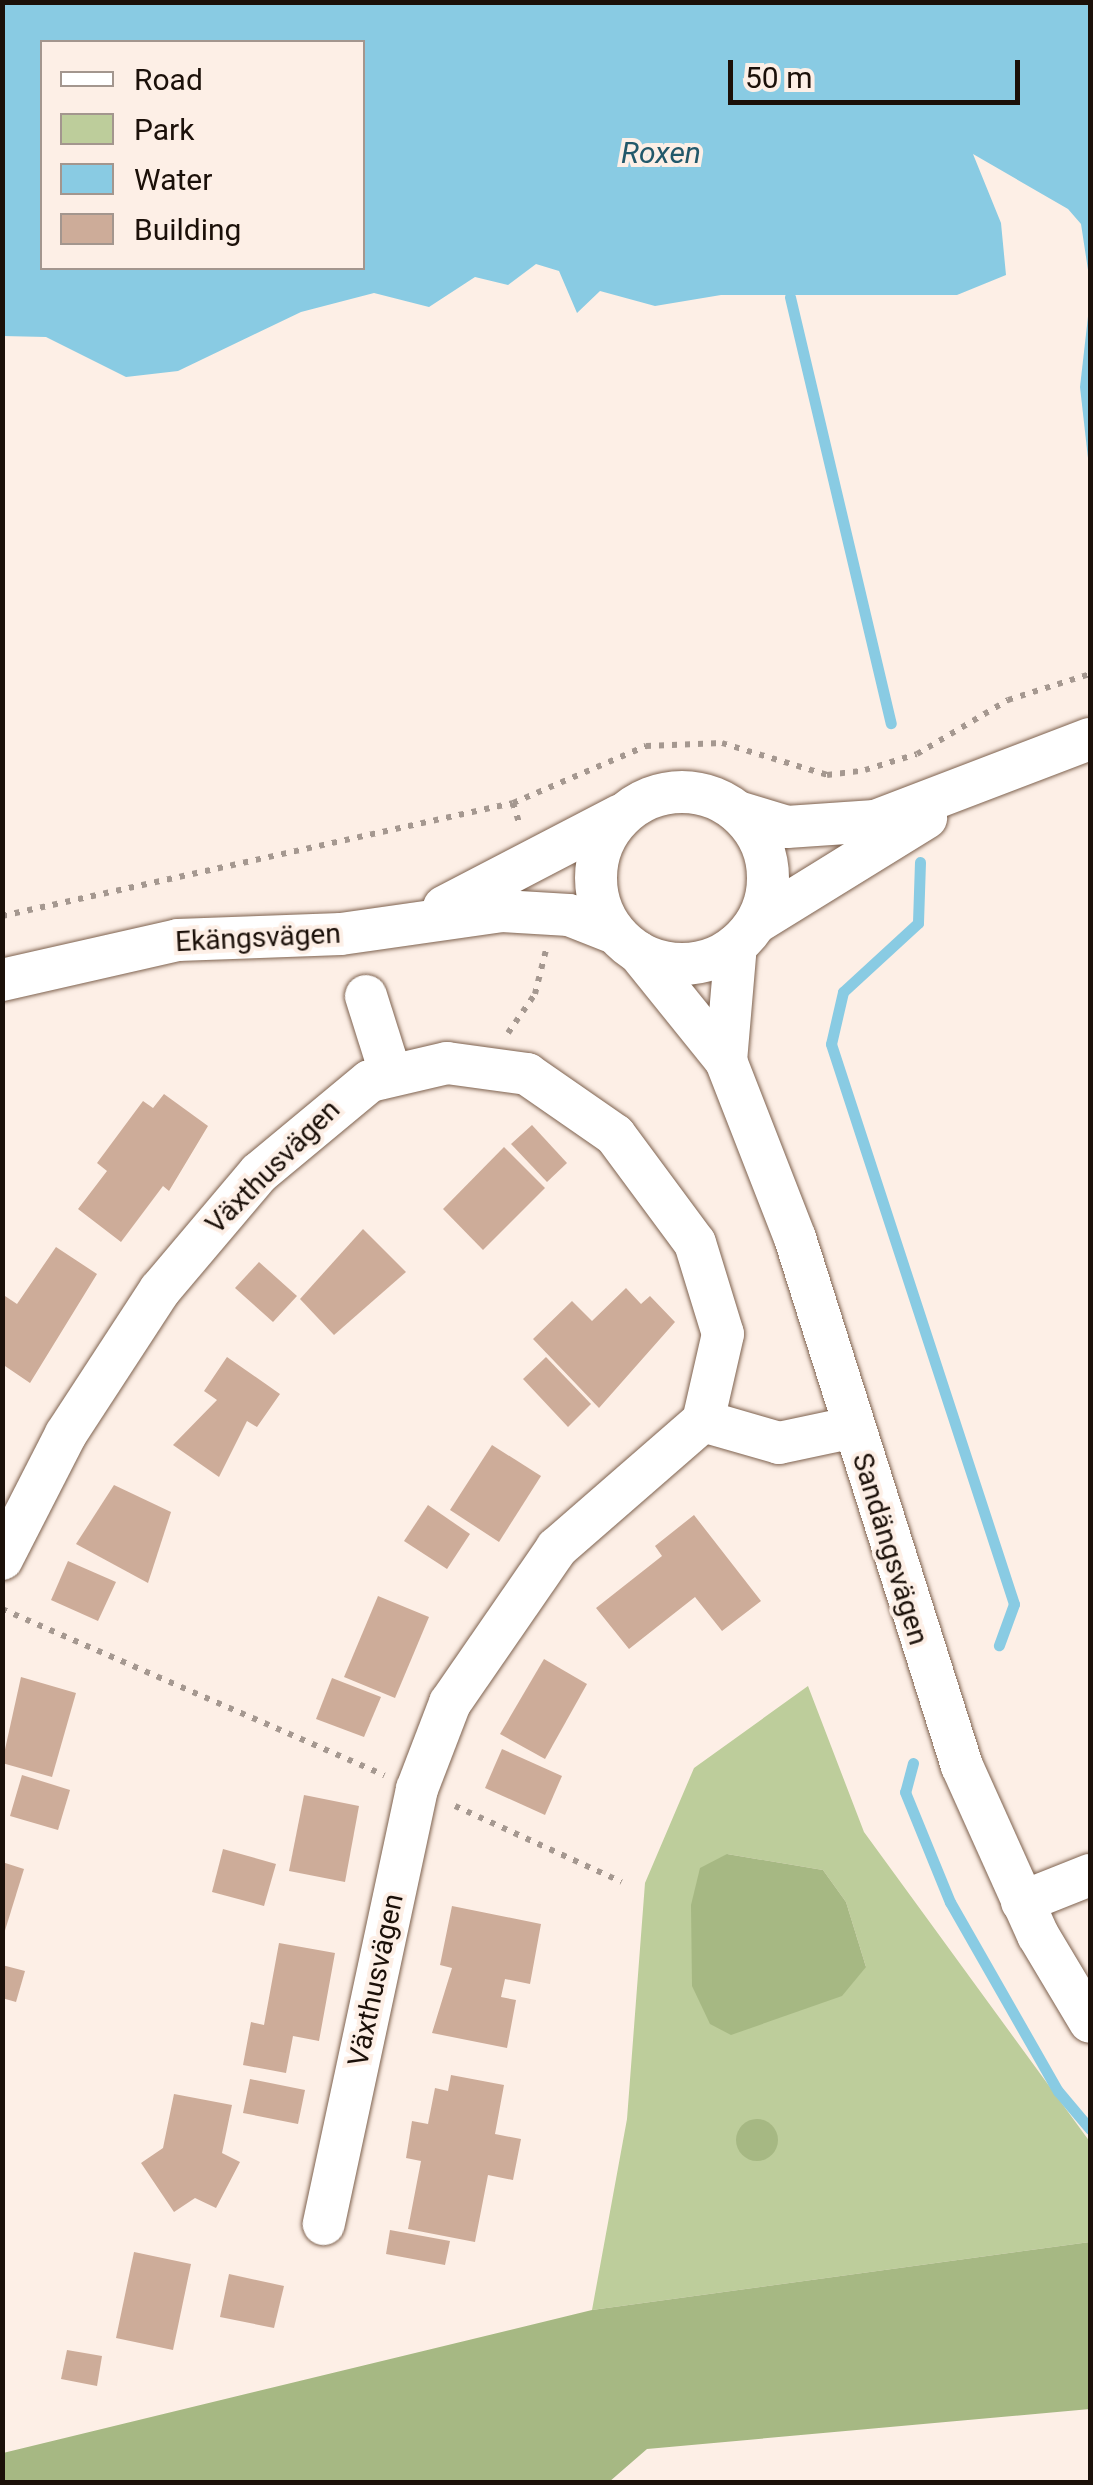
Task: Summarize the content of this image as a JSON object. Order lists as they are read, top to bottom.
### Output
{
  "streets": {
    "street": ["Ekängsvägen", "Växthusvägen", "Sandängsvägen"]
  },
  "crossings": [
    ["Ekängsvägen", "Sandängsvägen"]
  ],
  "water": ["Roxen"],
  "legend": [
    "Road",
    "Park",
    "Water",
    "Building"
  ],
  "scale_bar": "50 m"
}
